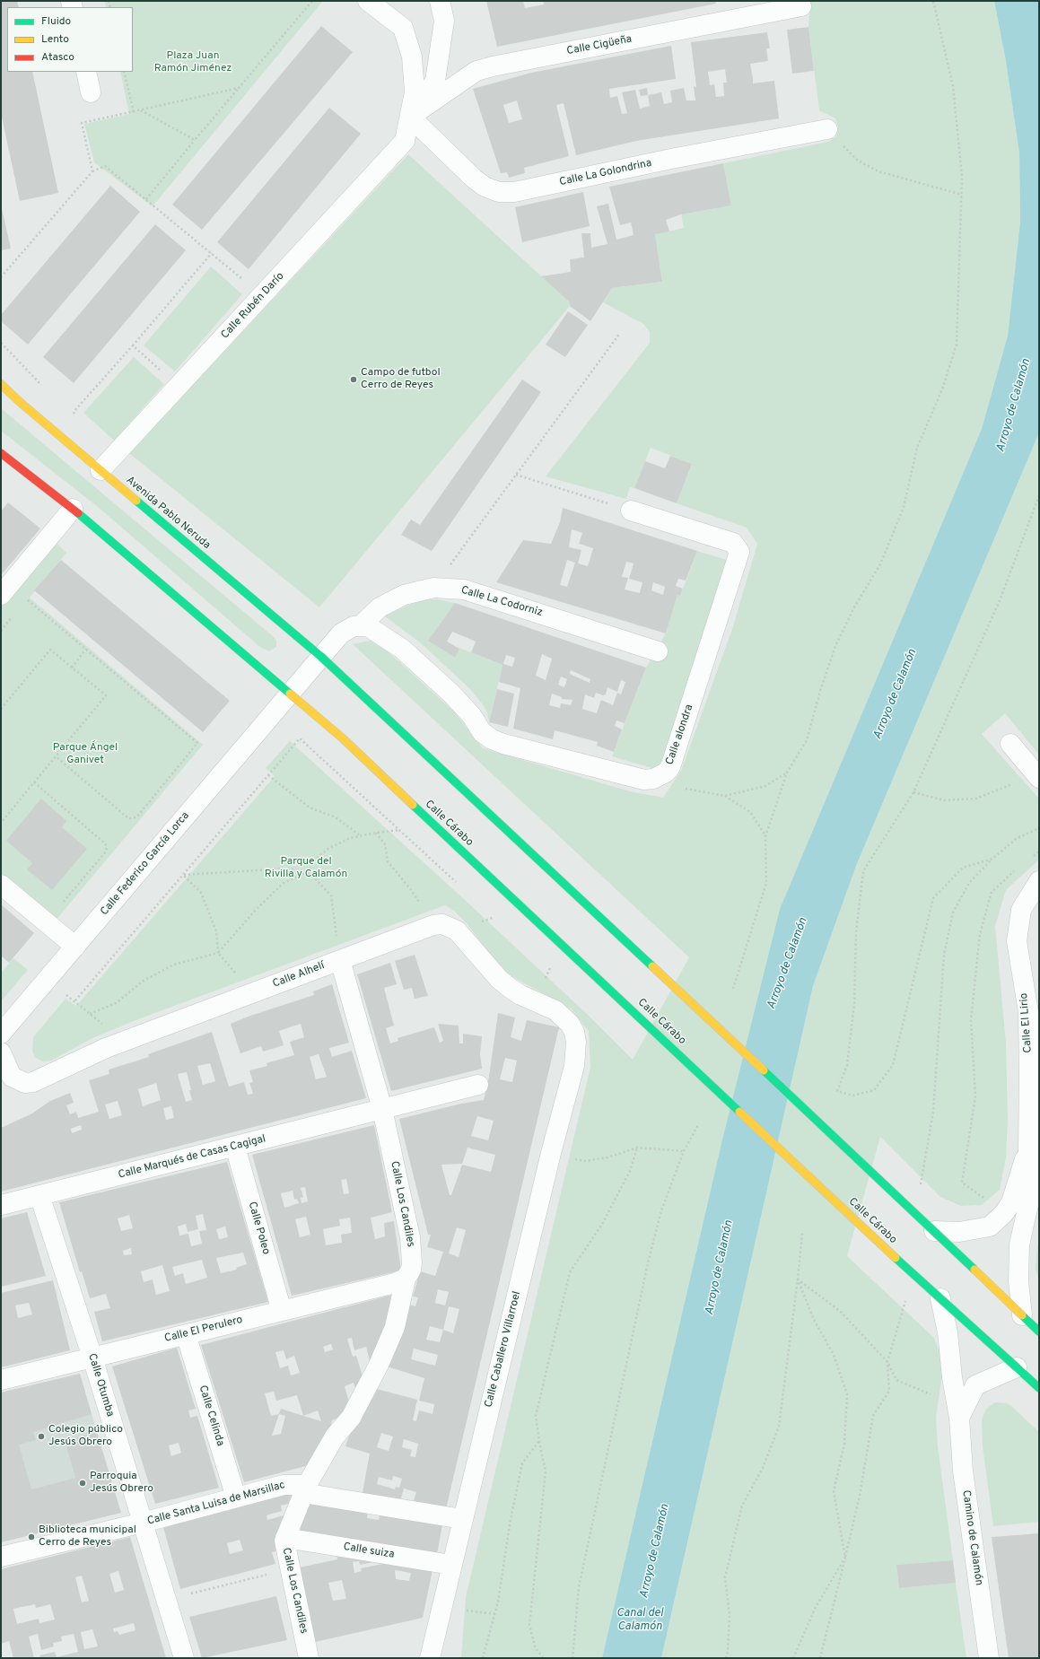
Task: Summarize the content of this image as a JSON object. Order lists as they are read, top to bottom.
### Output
{
  "streets": {
    "main road": ["Avenida Pablo Neruda", "Calle Cárabo"],
    "street": [
      "Calle Cigüeña",
      "Calle La Golondrina",
      "Calle Rubén Darío",
      "Calle La Codorniz",
      "Calle alondra",
      "Calle Federico García Lorca",
      "Calle Alhelí",
      "Calle El Lirio",
      "Calle Marqués de Casas Cagigal",
      "Calle Los Candiles",
      "Calle Poleo",
      "Calle El Perulero",
      "Calle Caballero Villarroel",
      "Calle Otumba",
      "Calle Celinda",
      "Calle Santa Luisa de Marsillac",
      "Camino de Calamón",
      "Calle suiza"
    ]
  },
  "crossings": [
    ["Calle Cigüeña", "Calle La Golondrina"],
    ["Calle Cigüeña", "Calle Rubén Darío"],
    ["Calle La Golondrina", "Calle Rubén Darío"],
    ["Calle Rubén Darío", "Avenida Pablo Neruda"],
    ["Avenida Pablo Neruda", "Calle La Codorniz"],
    ["Avenida Pablo Neruda", "Calle Federico García Lorca"],
    ["Calle La Codorniz", "Calle alondra"],
    ["Calle La Codorniz", "Calle Federico García Lorca"],
    ["Calle Cárabo", "Calle Federico García Lorca"],
    ["Calle Cárabo", "Camino de Calamón"],
    ["Calle Alhelí", "Calle Los Candiles"],
    ["Calle Alhelí", "Calle Caballero Villarroel"],
    ["Calle Marqués de Casas Cagigal", "Calle Los Candiles"],
    ["Calle Marqués de Casas Cagigal", "Calle Poleo"],
    ["Calle Marqués de Casas Cagigal", "Calle Otumba"],
    ["Calle Los Candiles", "Calle El Perulero"],
    ["Calle Los Candiles", "Calle Santa Luisa de Marsillac"],
    ["Calle Los Candiles", "Calle suiza"],
    ["Calle Poleo", "Calle El Perulero"],
    ["Calle El Perulero", "Calle Otumba"],
    ["Calle El Perulero", "Calle Celinda"],
    ["Calle Caballero Villarroel", "Calle suiza"],
    ["Calle Otumba", "Calle Santa Luisa de Marsillac"],
    ["Calle Celinda", "Calle Santa Luisa de Marsillac"]
  ],
  "water": ["Arroyo de Calamón", "Canal del Calamón"],
  "parks": ["Plaza Juan Ramón Jiménez", "Parque Ángel Ganivet", "Parque del Rivilla y Calamón"],
  "places": [
    "Campo de futbol Cerro de Reyes",
    "Colegio público Jesús Obrero",
    "Parroquia Jesús Obrero",
    "Biblioteca municipal Cerro de Reyes"
  ],
  "legend": ["Fluido", "Lento", "Atasco"]
}
